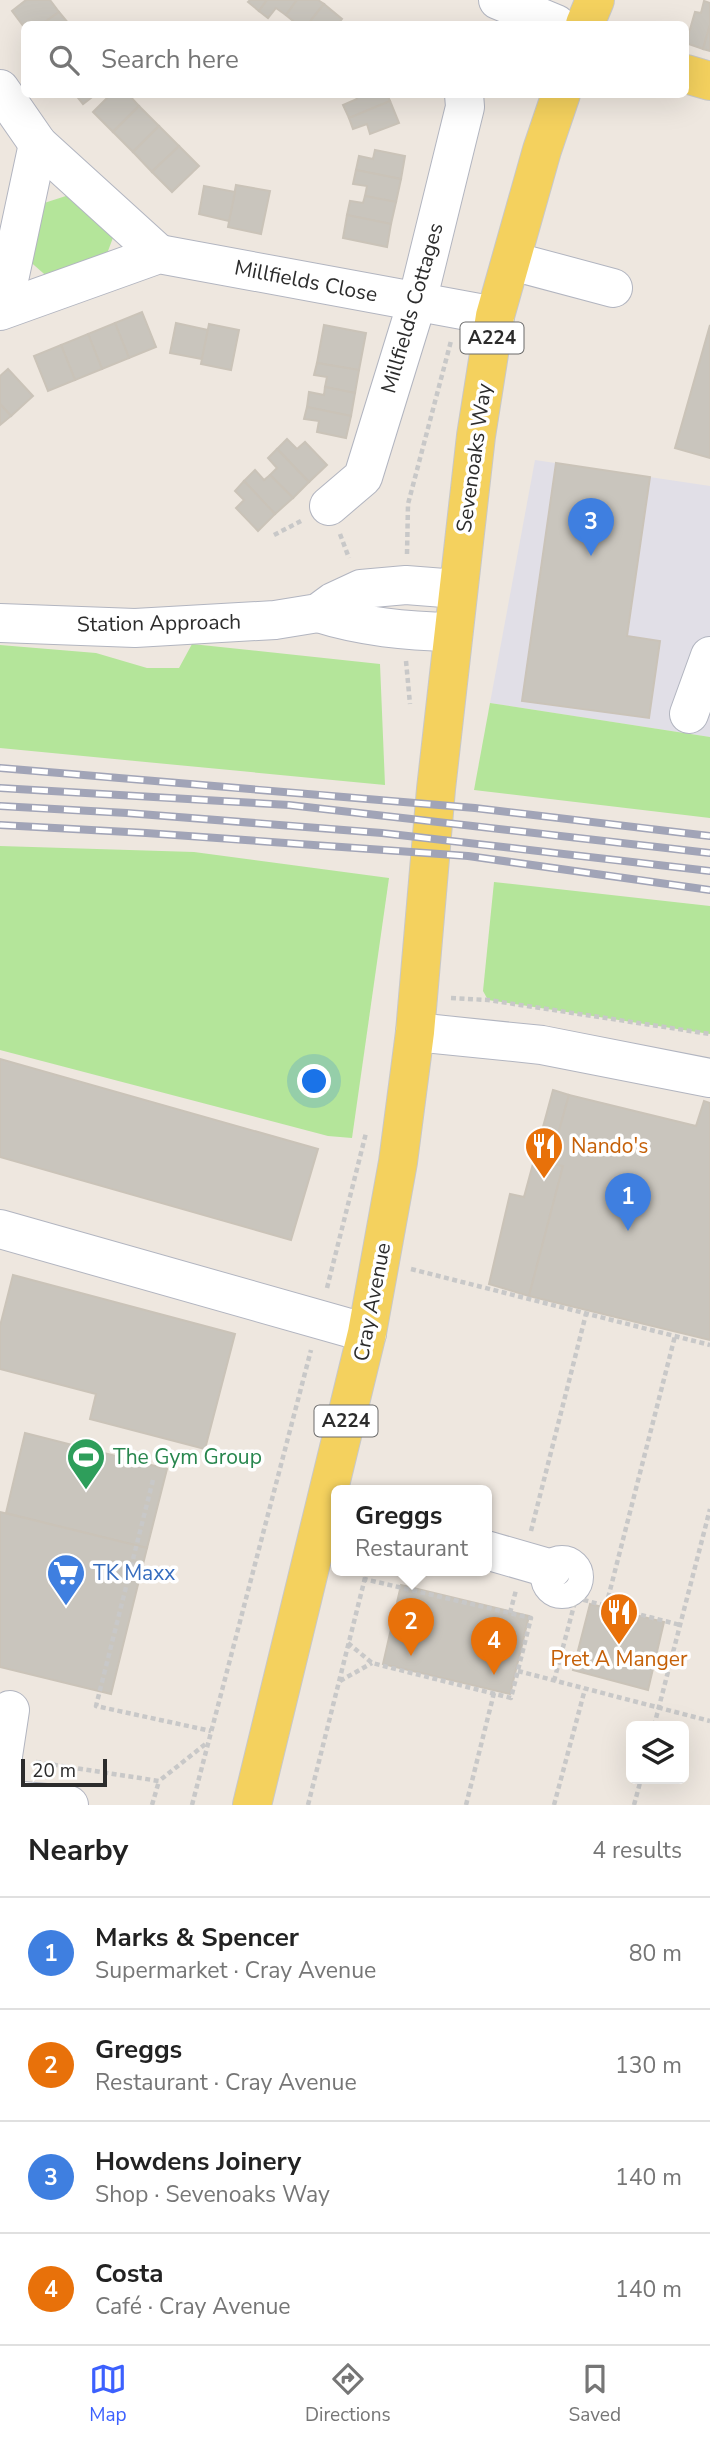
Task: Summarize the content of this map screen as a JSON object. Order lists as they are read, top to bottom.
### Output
{
  "streets": {
    "main road": ["A224", "Sevenoaks Way", "Cray Avenue"],
    "street": ["Millfields Close", "Millfields Cottages", "Station Approach"]
  },
  "crossings": [
    ["Millfields Close", "Millfields Cottages"],
    ["Millfields Close", "Sevenoaks Way"],
    ["Sevenoaks Way", "Station Approach"],
    ["Sevenoaks Way", "Cray Avenue"]
  ],
  "places": {
    "restaurant": ["Nando's", "Pret A Manger"],
    "sports": ["The Gym Group"],
    "supermarket": ["TK Maxx"]
  },
  "scale_bar": "20 m",
  "page": {
    "search": "Search here",
    "pins": [
      "3",
      "1",
      "2",
      "4"
    ],
    "popup": ["Greggs", "Restaurant"],
    "scale": "20 m",
    "heading": ["Nearby", "4 results"],
    "list": [
      {
        "mark": "1",
        "name": "Marks & Spencer",
        "note": "Supermarket · Cray Avenue",
        "value": "80 m"
      },
      {
        "mark": "2",
        "name": "Greggs",
        "note": "Restaurant · Cray Avenue",
        "value": "130 m"
      },
      {
        "mark": "3",
        "name": "Howdens Joinery",
        "note": "Shop · Sevenoaks Way",
        "value": "140 m"
      },
      {
        "mark": "4",
        "name": "Costa",
        "note": "Café · Cray Avenue",
        "value": "140 m"
      }
    ],
    "nav": ["Map", "Directions", "Saved"]
  }
}
